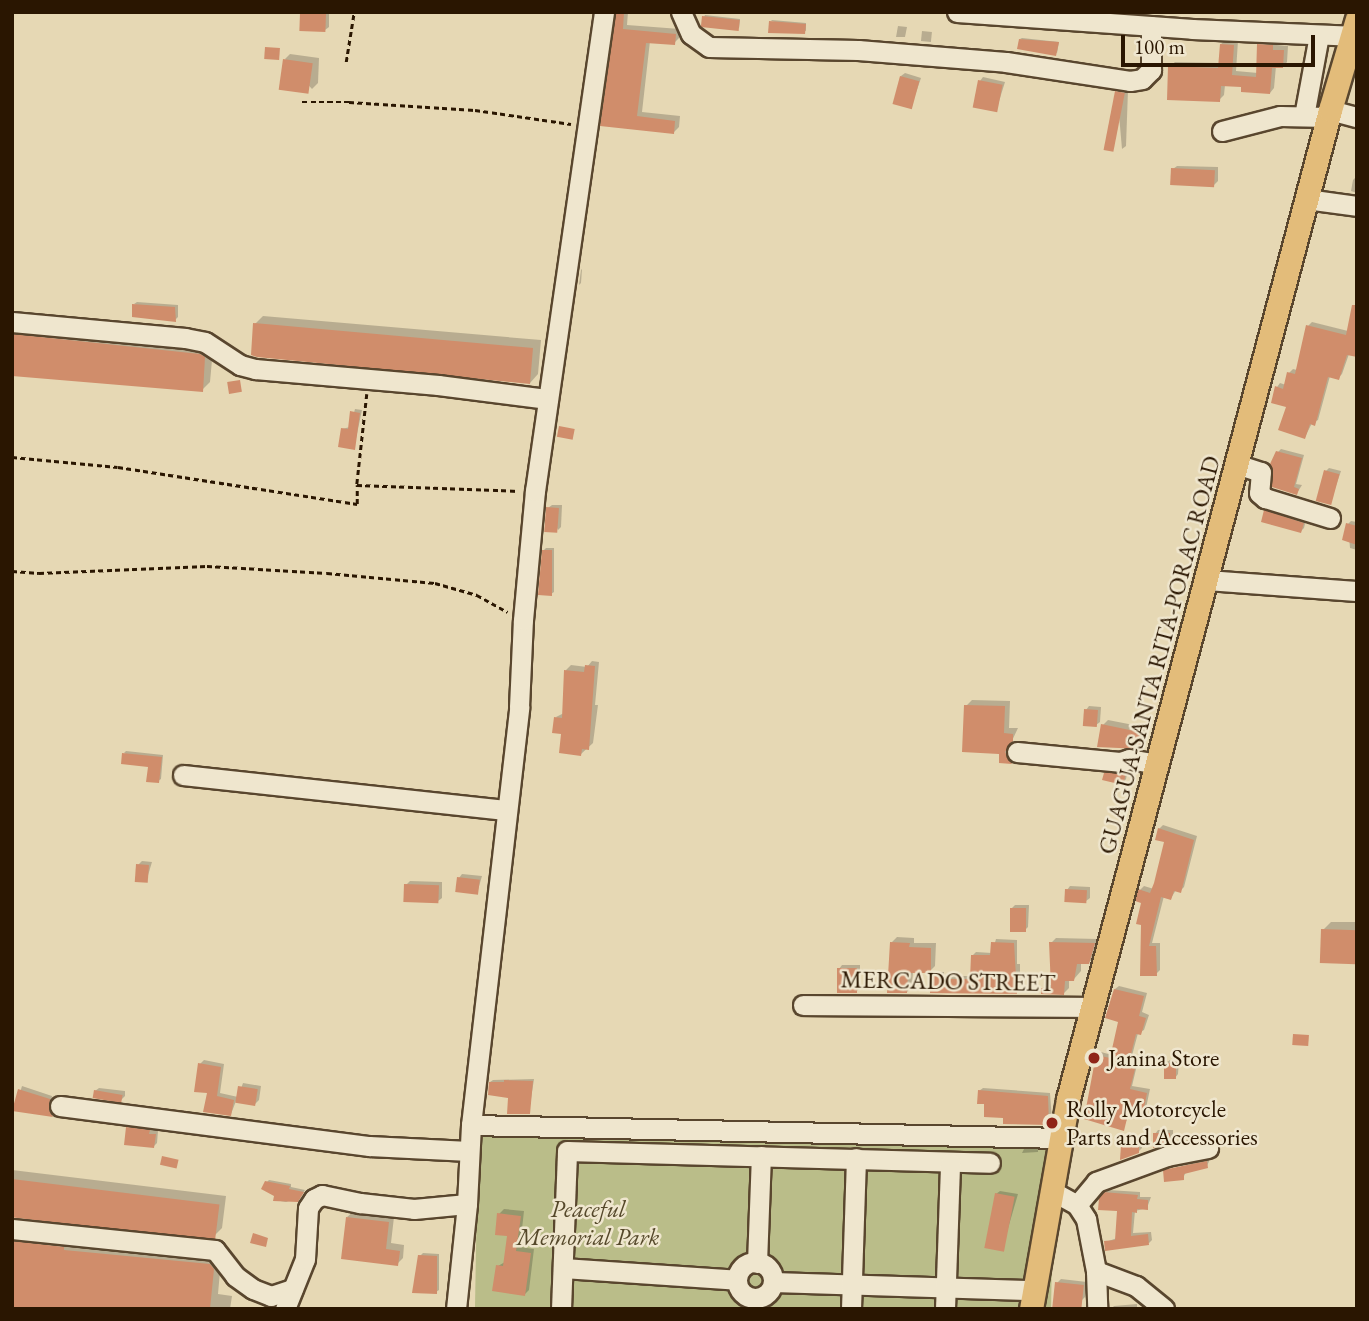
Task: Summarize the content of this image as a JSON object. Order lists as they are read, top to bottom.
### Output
{
  "streets": {
    "main road": ["GUAGUA-SANTA RITA-PORAC ROAD"],
    "street": ["MERCADO STREET"]
  },
  "crossings": [
    ["GUAGUA-SANTA RITA-PORAC ROAD", "MERCADO STREET"]
  ],
  "parks": ["Peaceful Memorial Park"],
  "places": ["Janina Store", "Rolly Motorcycle Parts and Accessories"],
  "scale_bar": "100 m"
}
